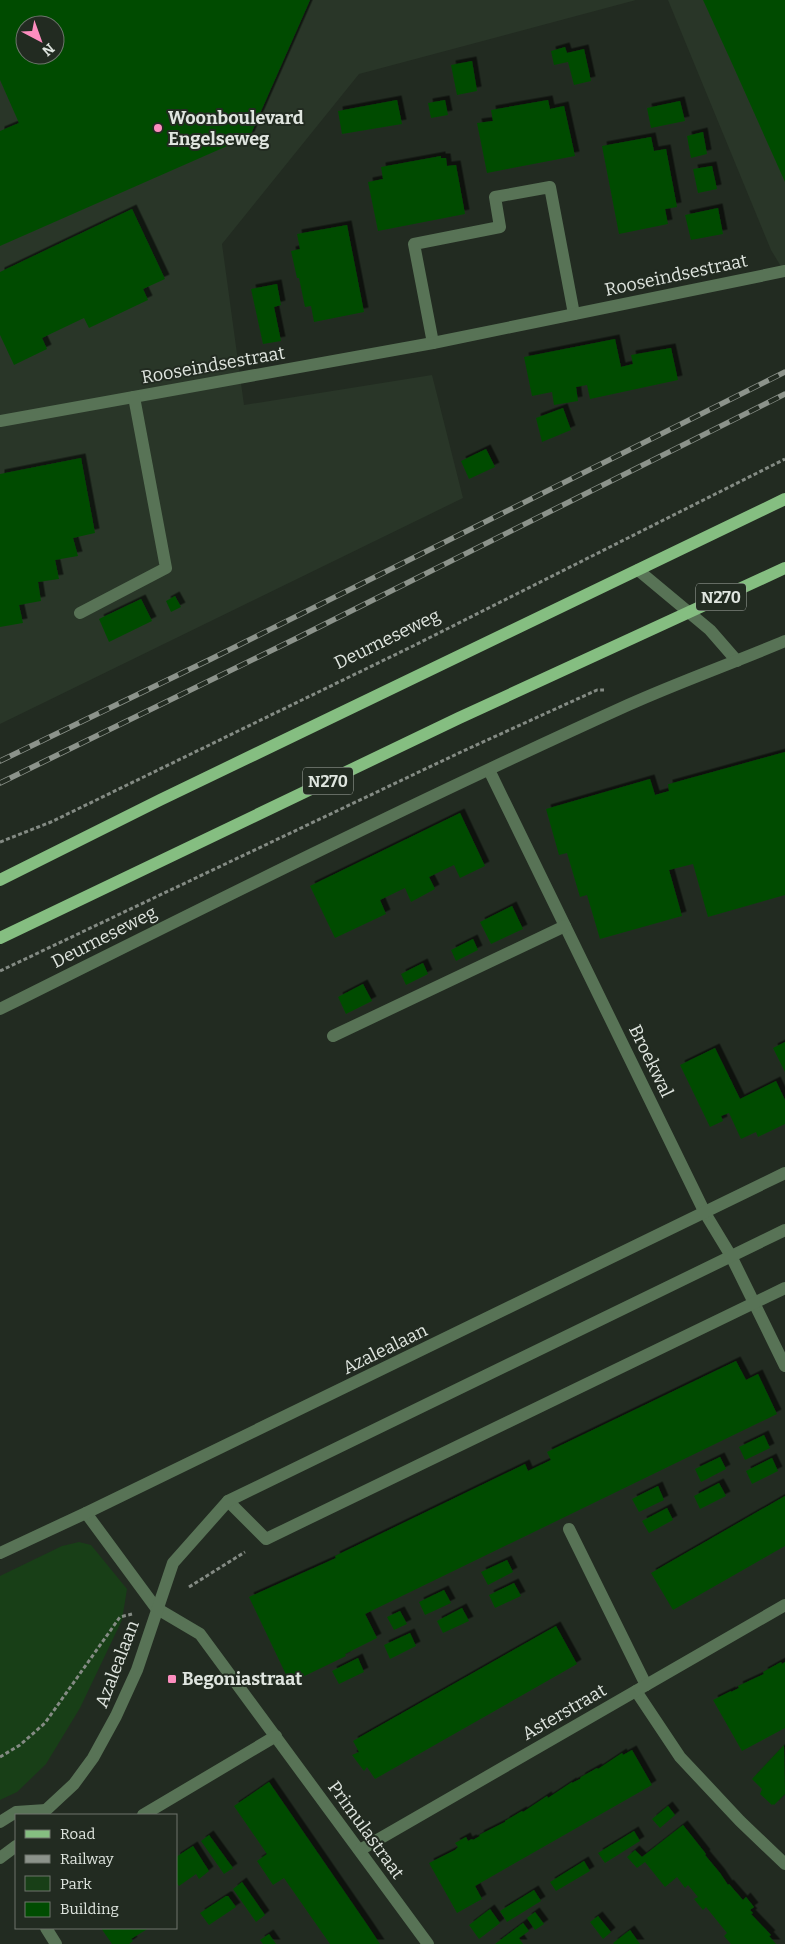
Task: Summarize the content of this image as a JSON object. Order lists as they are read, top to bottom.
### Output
{
  "streets": {
    "main road": ["N270"],
    "street": [
      "Rooseindsestraat",
      "Deurneseweg",
      "Broekwal",
      "Azalealaan",
      "Asterstraat",
      "Primulastraat"
    ]
  },
  "crossings": [
    ["Deurneseweg", "Broekwal"],
    ["Broekwal", "Azalealaan"],
    ["Azalealaan", "Primulastraat"],
    ["Asterstraat", "Primulastraat"]
  ],
  "places": {
    "other": ["Woonboulevard Engelseweg"],
    "transit": ["Begoniastraat"]
  },
  "legend": [
    "Road",
    "Railway",
    "Park",
    "Building"
  ],
  "north": "bottom right"
}
